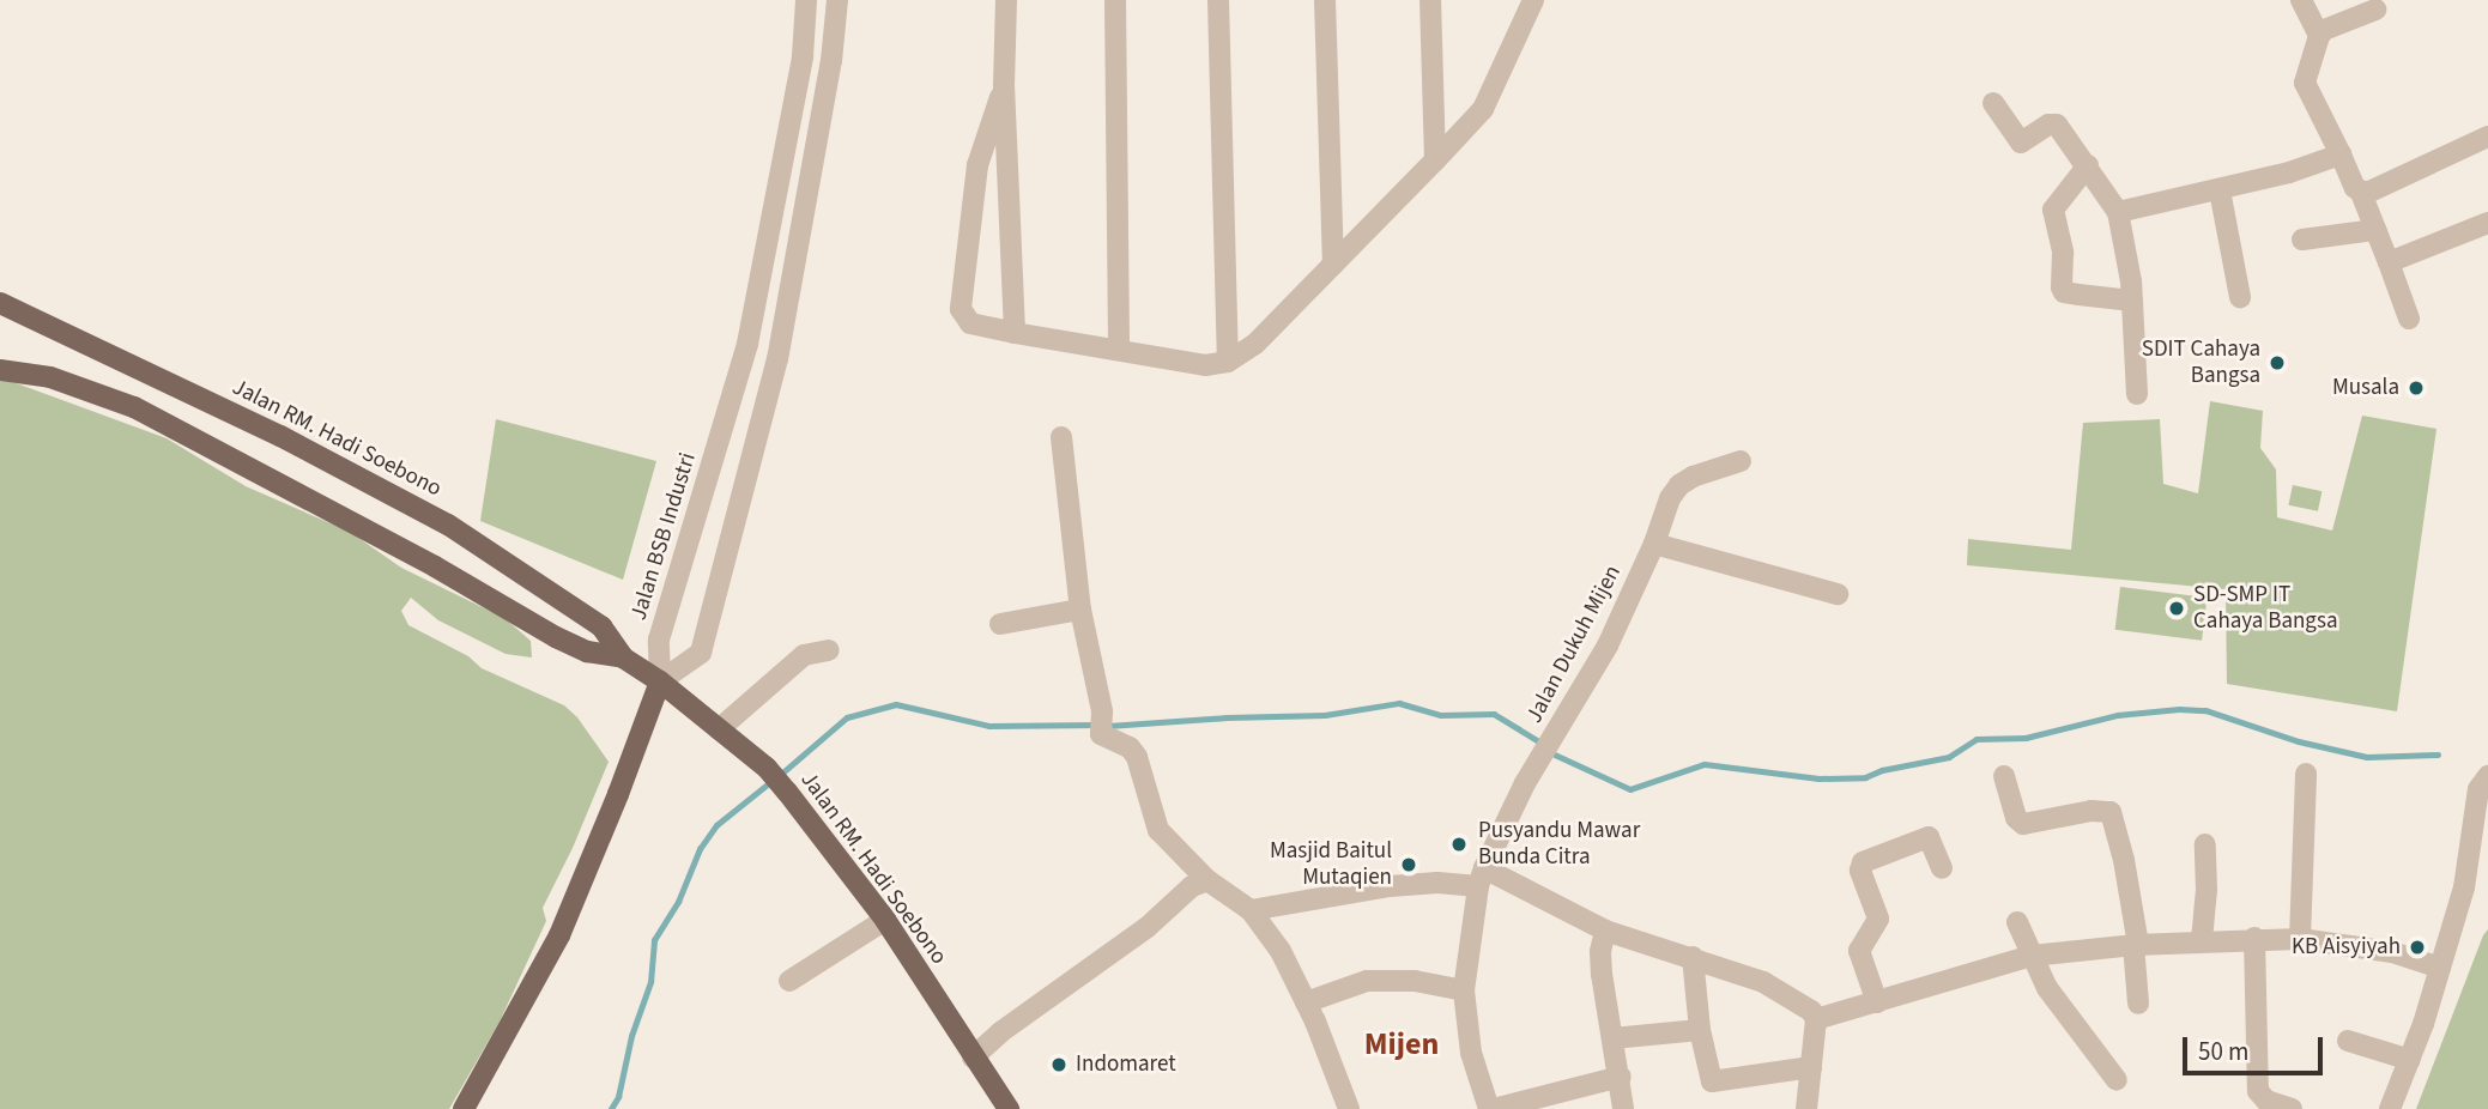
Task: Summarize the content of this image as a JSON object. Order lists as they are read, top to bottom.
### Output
{
  "streets": {
    "main road": ["Jalan RM. Hadi Soebono"],
    "street": ["Jalan BSB Industri", "Jalan Dukuh Mijen"]
  },
  "crossings": [
    ["Jalan RM. Hadi Soebono", "Jalan BSB Industri"]
  ],
  "districts": ["Mijen"],
  "places": [
    "SDIT Cahaya Bangsa",
    "Musala",
    "SD-SMP IT Cahaya Bangsa",
    "Pusyandu Mawar Bunda Citra",
    "Masjid Baitul Mutaqien",
    "KB Aisyiyah",
    "Indomaret"
  ],
  "scale_bar": "50 m"
}
